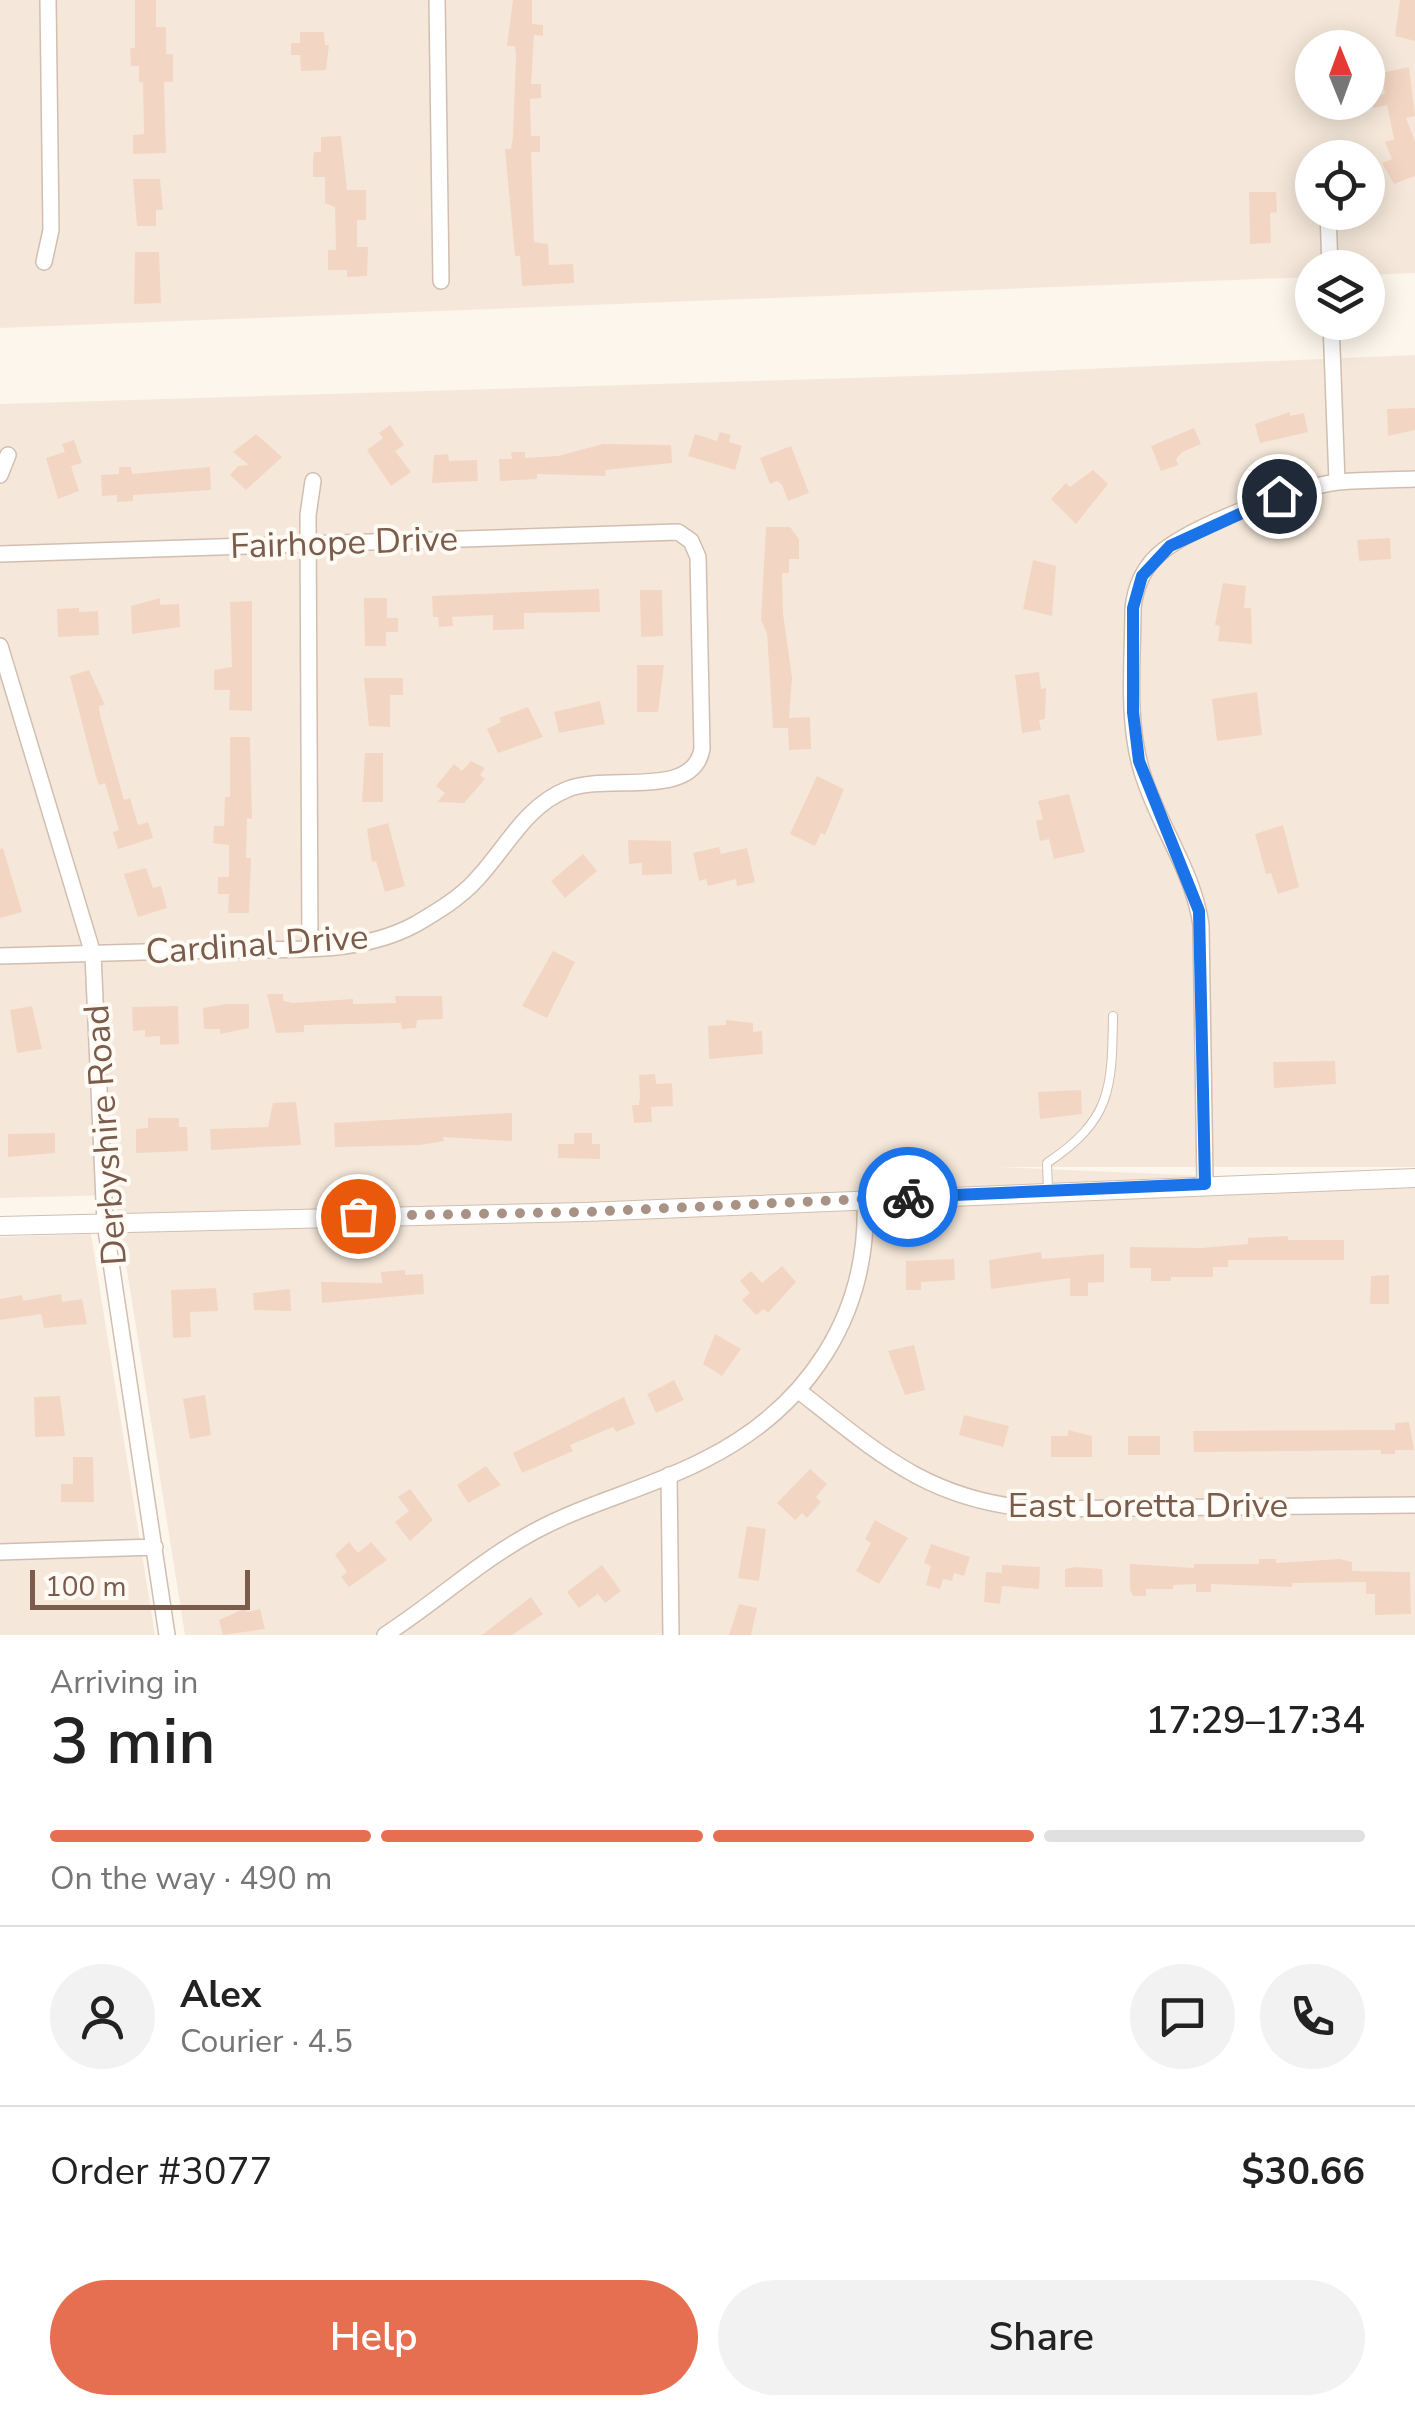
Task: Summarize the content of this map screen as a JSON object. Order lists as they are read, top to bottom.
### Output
{
  "streets": {
    "street": [
      "Fairhope Drive",
      "Cardinal Drive",
      "Derbyshire Road",
      "East Loretta Drive"
    ]
  },
  "crossings": [
    ["Fairhope Drive", "Cardinal Drive"],
    ["Cardinal Drive", "Derbyshire Road"]
  ],
  "scale_bar": "100 m",
  "north": "top",
  "page": {
    "scale": "100 m",
    "heading": ["3 min", "Arriving in", "17:29–17:34"],
    "panel": [
      "Alex",
      "Courier · 4.5",
      "Order #3077",
      "$30.66"
    ],
    "bar": "On the way · 490 m",
    "buttons": ["Help", "Share"]
  }
}
